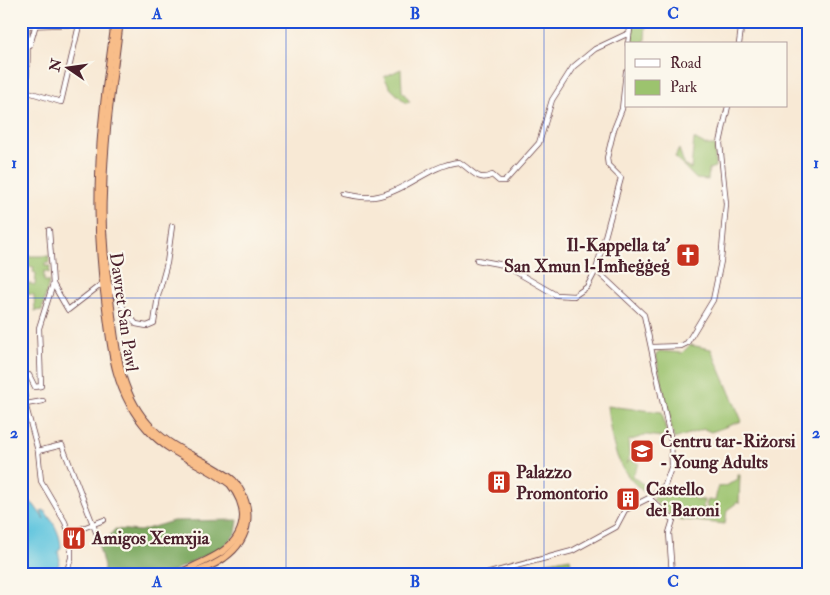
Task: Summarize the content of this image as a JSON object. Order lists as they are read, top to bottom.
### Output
{
  "streets": {
    "highway": ["Dawret San Pawl"]
  },
  "places": {
    "church": ["Il-Kappella ta' San Xmun l-Imħeġġeġ"],
    "school or university": ["Ċentru tar-Riżorsi - Young Adults"],
    "building": ["Palazzo Promontorio", "Castello dei Baroni"],
    "restaurant": ["Amigos Xemxjia"]
  },
  "legend": ["Road", "Park"],
  "north": "left",
  "grid": {
    "columns": ["A", "B", "C"],
    "rows": ["1", "2"]
  }
}
